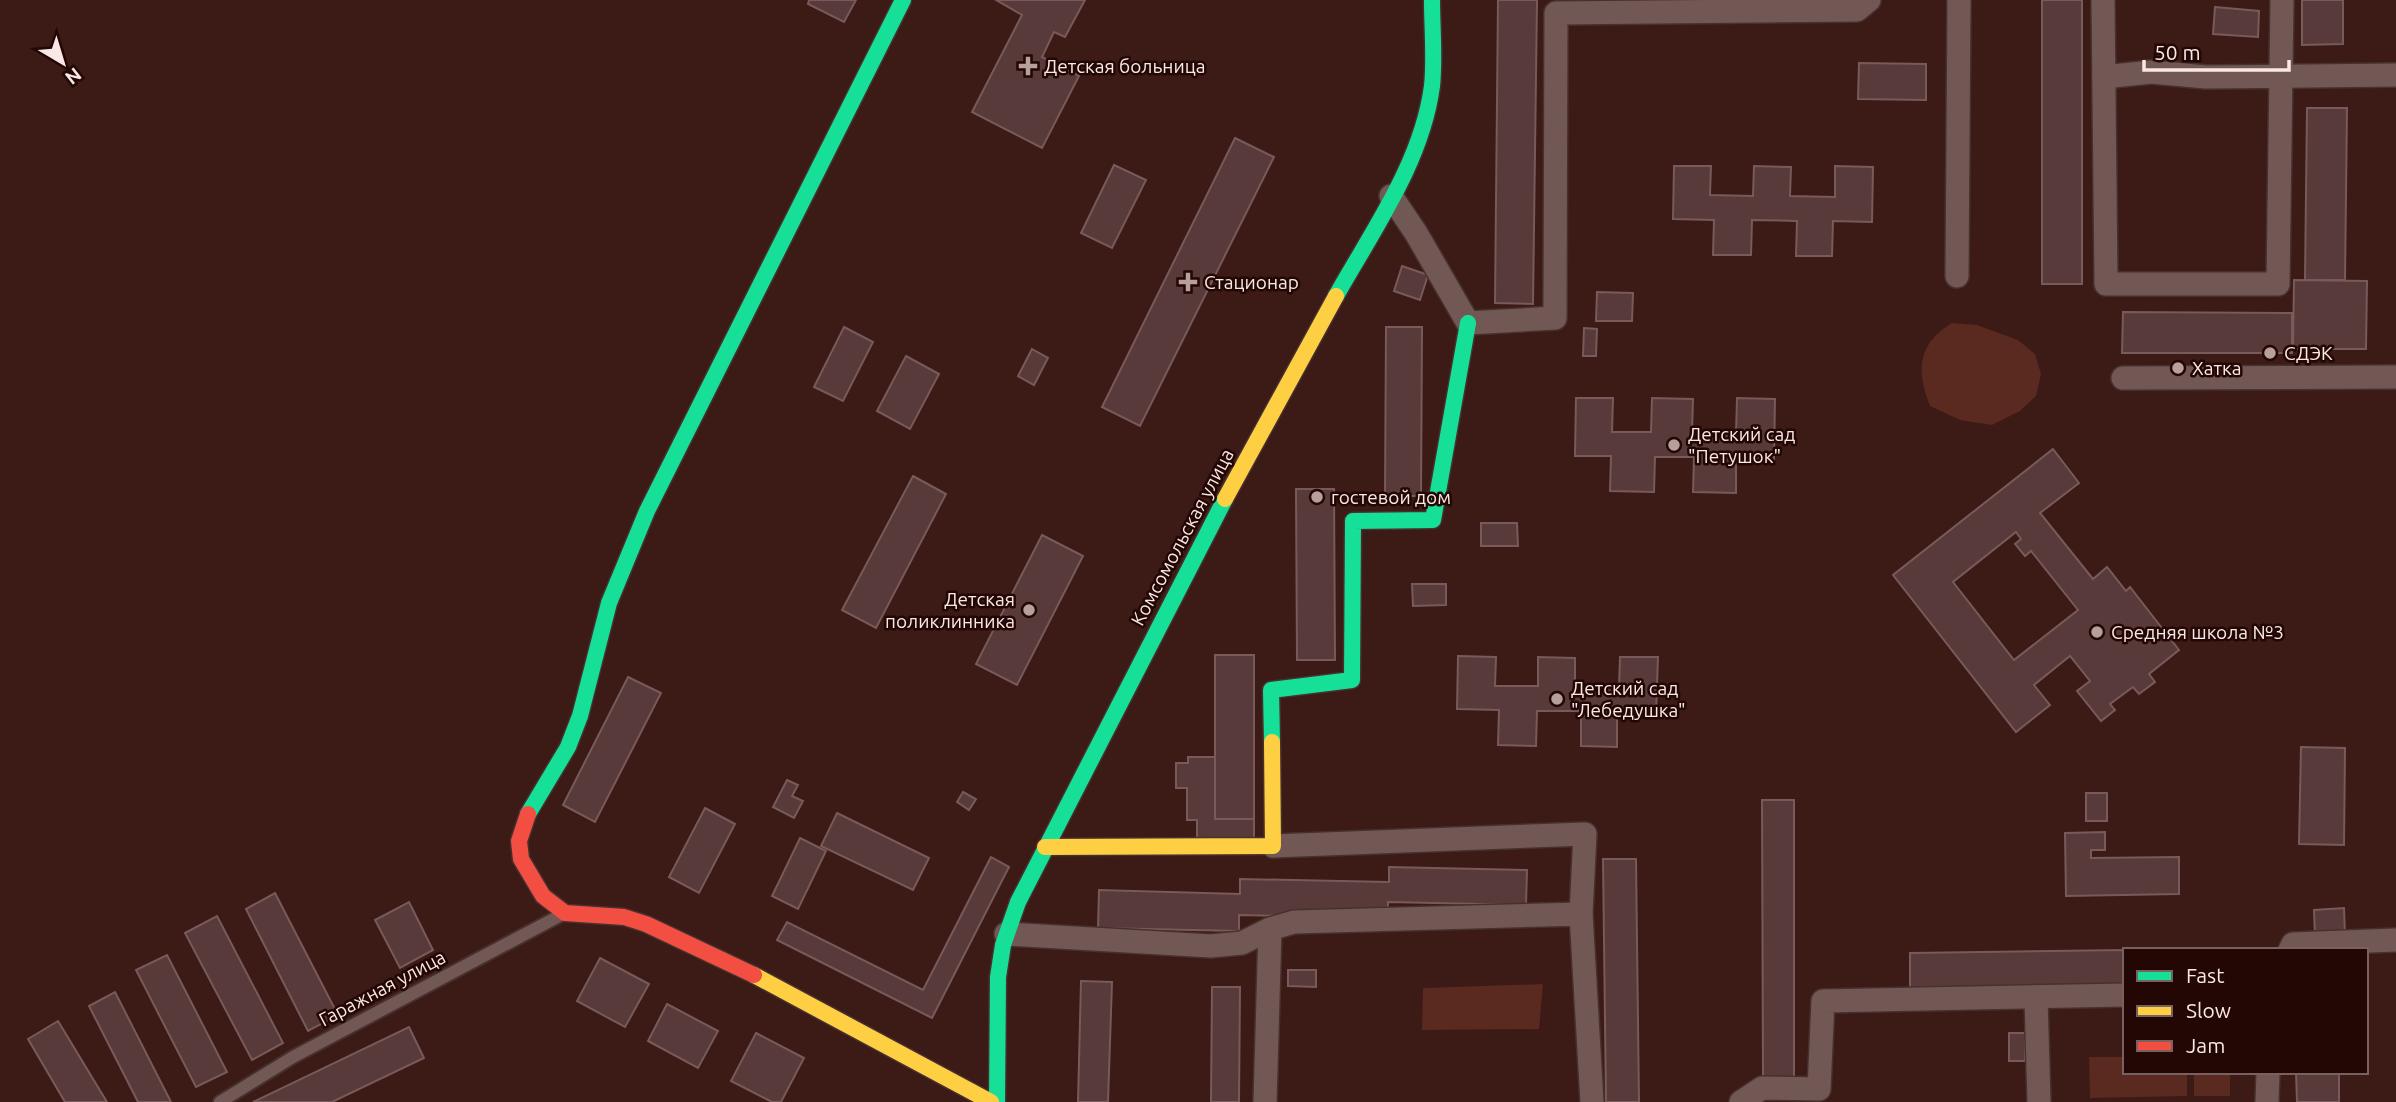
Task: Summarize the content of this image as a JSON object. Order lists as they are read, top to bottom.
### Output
{
  "streets": {
    "street": ["Комсомольская улица"],
    "lane": ["Гаражная улица"]
  },
  "places": {
    "health": ["Детская больница", "Стационар"],
    "other": [
      "СДЭК",
      "Хатка",
      "Детский сад \"Петушок\"",
      "гостевой дом",
      "Детская поликлинника",
      "Средняя школа №3",
      "Детский сад \"Лебедушка\""
    ]
  },
  "legend": ["Fast", "Slow", "Jam"],
  "scale_bar": "50 m",
  "north": "bottom right"
}
